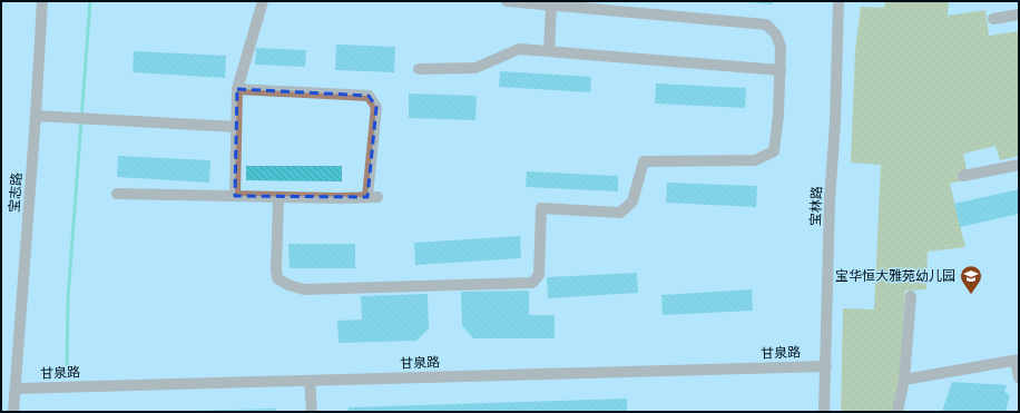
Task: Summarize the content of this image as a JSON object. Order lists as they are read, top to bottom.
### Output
{
  "streets": {
    "street": ["宝志路", "宝林路", "甘泉路"]
  },
  "crossings": [
    ["宝志路", "甘泉路"],
    ["宝林路", "甘泉路"]
  ],
  "places": {
    "school or university": ["宝华恒大雅苑幼儿园"]
  }
}
